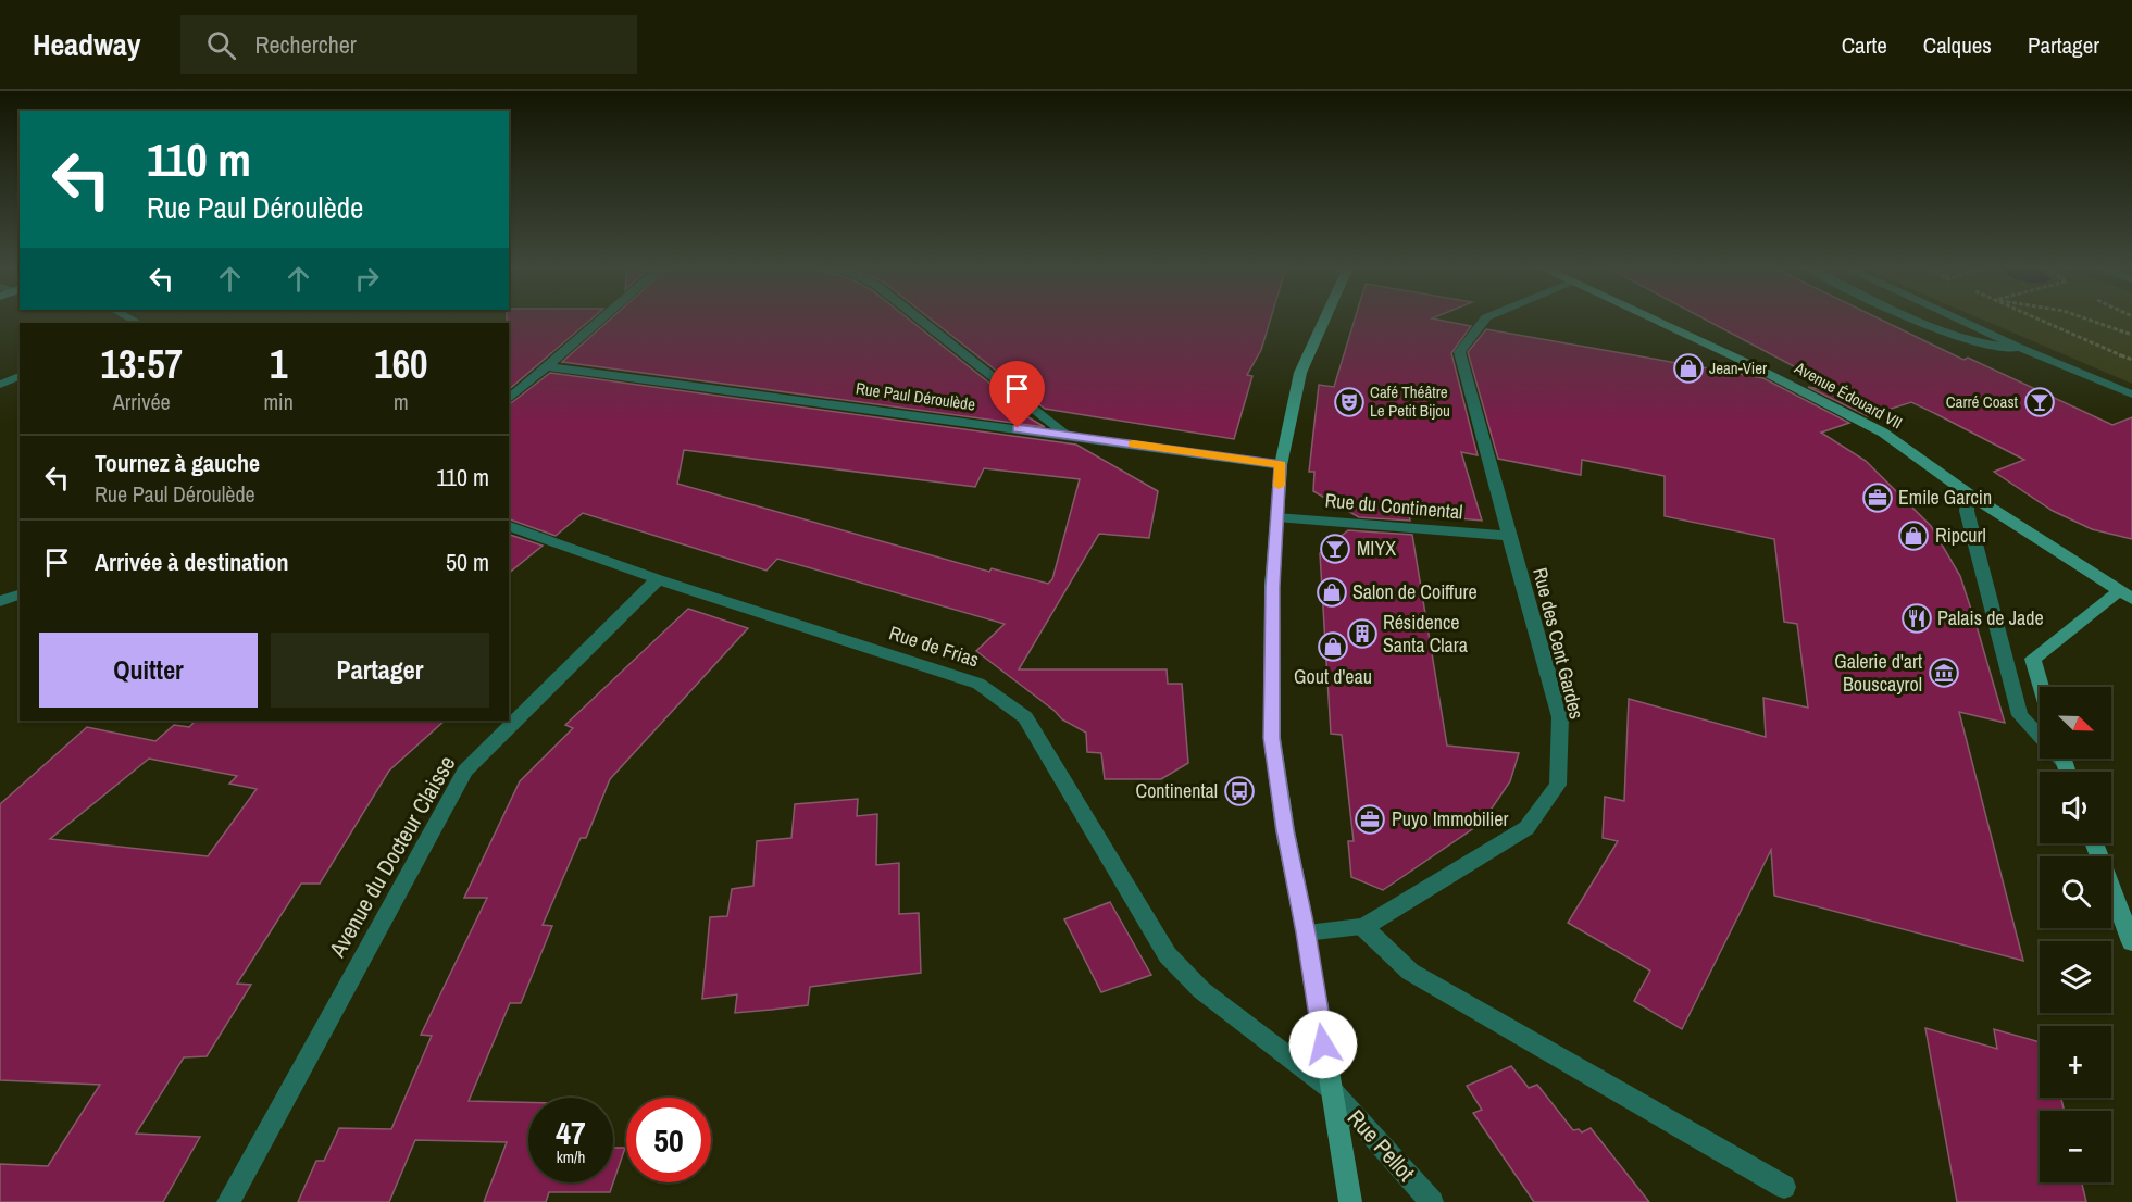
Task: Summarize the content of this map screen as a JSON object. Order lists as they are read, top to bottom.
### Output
{
  "streets": {
    "main road": ["Avenue Édouard VII"],
    "street": [
      "Rue Paul Déroulède",
      "Rue du Continental",
      "Rue des Cent Gardes",
      "Rue de Frias",
      "Avenue du Docteur Claisse",
      "Rue Pellot"
    ]
  },
  "crossings": [
    ["Rue du Continental", "Rue des Cent Gardes"],
    ["Rue de Frias", "Avenue du Docteur Claisse"],
    ["Rue de Frias", "Rue Pellot"]
  ],
  "places": {
    "shop": [
      "Jean-Vier",
      "Ripcurl",
      "Salon de Coiffure",
      "Gout d'eau"
    ],
    "theatre": ["Café Théâtre Le Petit Bijou"],
    "bar": ["Carré Coast", "MIYX"],
    "office": ["Emile Garcin", "Puyo Immobilier"],
    "restaurant": ["Palais de Jade"],
    "building": ["Résidence Santa Clara"],
    "museum": ["Galerie d'art Bouscayrol"],
    "bus stop": ["Continental"]
  },
  "north": "bottom right",
  "page": {
    "header": "Headway",
    "search": "Rechercher",
    "nav": ["Carte", "Calques", "Partager"],
    "turn": ["110 m", "Rue Paul Déroulède"],
    "eta": [
      "13:57",
      "Arrivée",
      "1",
      "min",
      "160",
      "m"
    ],
    "list": [
      {
        "name": "Tournez à gauche",
        "note": "Rue Paul Déroulède",
        "value": "110 m"
      },
      {
        "name": "Arrivée à destination",
        "value": "50 m"
      }
    ],
    "buttons": ["Quitter", "Partager"],
    "map_buttons": ["+", "−"],
    "speed": "47 km/h",
    "limit": "50"
  }
}
